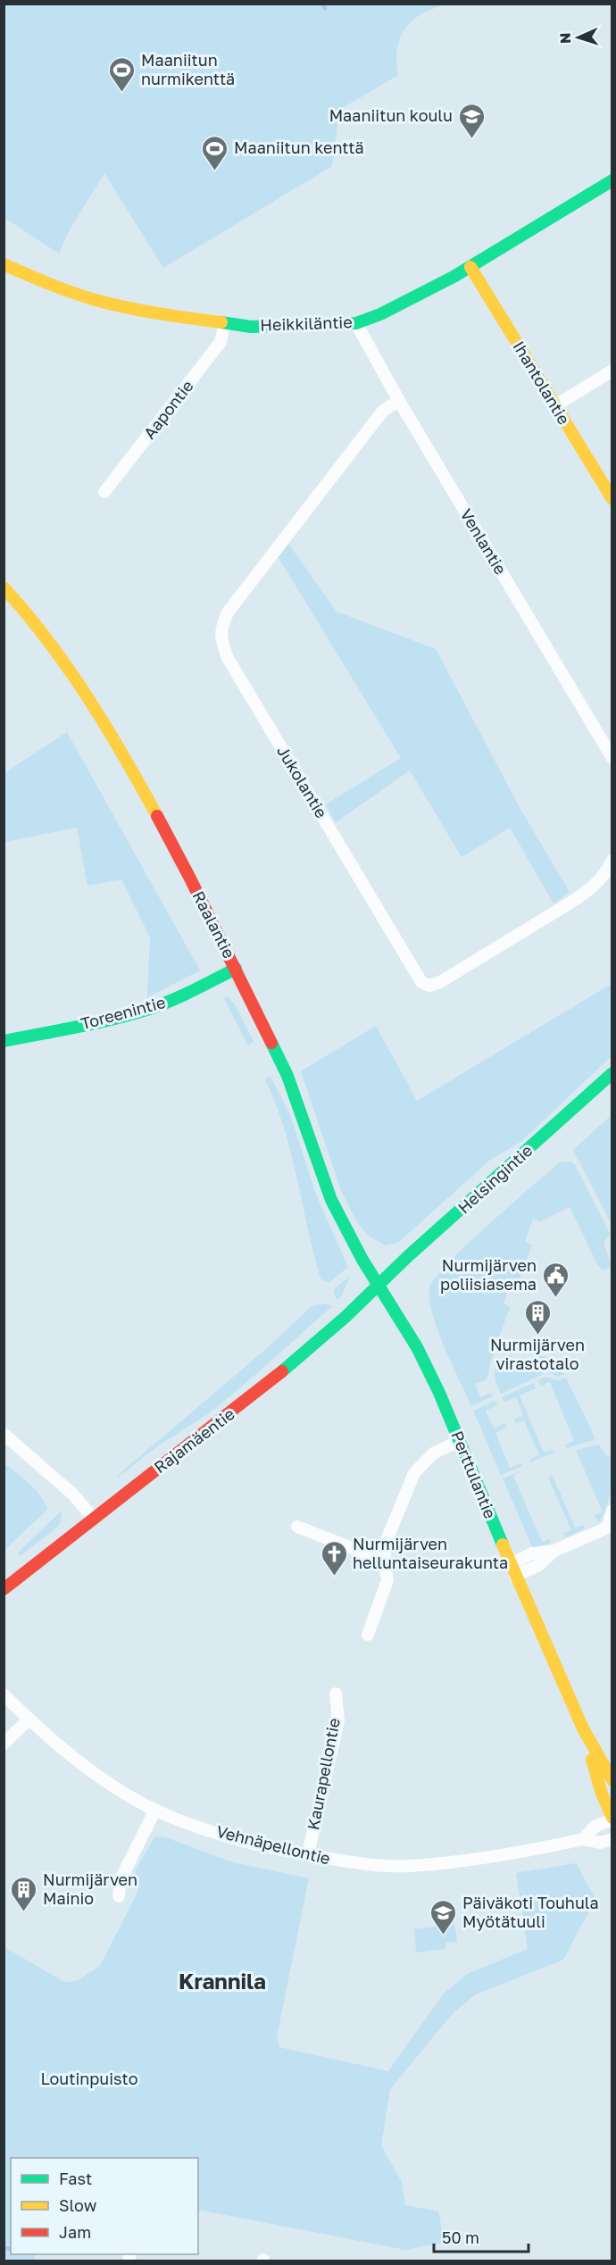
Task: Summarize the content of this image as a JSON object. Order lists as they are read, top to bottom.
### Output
{
  "streets": {
    "street": [
      "Heikkiläntie",
      "Ihantolantie",
      "Aapontie",
      "Venlantie",
      "Jukolantie",
      "Raalantie",
      "Toreenintie",
      "Helsingintie",
      "Rajamäentie",
      "Perttulantie",
      "Kaurapellontie",
      "Vehnäpellontie"
    ]
  },
  "crossings": [
    ["Heikkiläntie", "Ihantolantie"],
    ["Heikkiläntie", "Aapontie"],
    ["Heikkiläntie", "Venlantie"],
    ["Venlantie", "Jukolantie"],
    ["Raalantie", "Toreenintie"],
    ["Raalantie", "Helsingintie"],
    ["Raalantie", "Rajamäentie"],
    ["Raalantie", "Perttulantie"],
    ["Helsingintie", "Rajamäentie"],
    ["Helsingintie", "Perttulantie"],
    ["Rajamäentie", "Perttulantie"],
    ["Perttulantie", "Vehnäpellontie"],
    ["Kaurapellontie", "Vehnäpellontie"]
  ],
  "districts": ["Krannila"],
  "parks": ["Loutinpuisto"],
  "places": {
    "sports": ["Maaniitun nurmikenttä", "Maaniitun kenttä"],
    "school or university": ["Maaniitun koulu", "Päiväkoti Touhula Myötätuuli"],
    "public building": ["Nurmijärven poliisiasema"],
    "building": ["Nurmijärven virastotalo", "Nurmijärven Mainio"],
    "church": ["Nurmijärven helluntaiseurakunta"]
  },
  "legend": ["Fast", "Slow", "Jam"],
  "scale_bar": "50 m",
  "north": "left"
}
